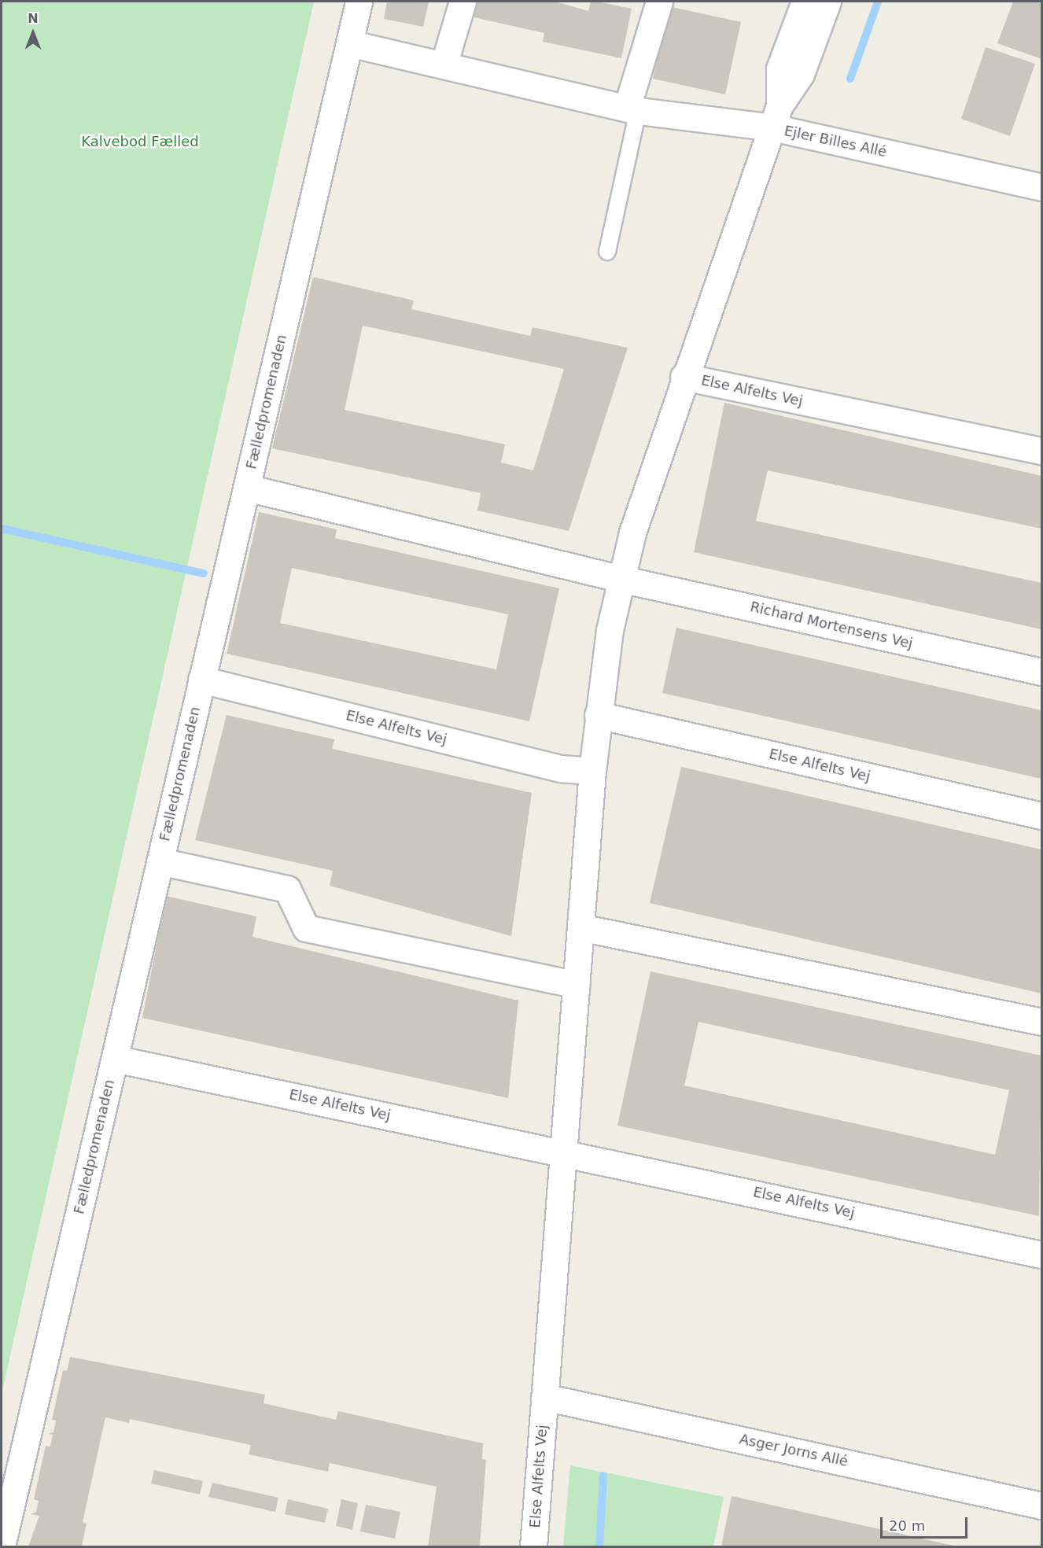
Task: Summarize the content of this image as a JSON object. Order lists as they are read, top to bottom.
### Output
{
  "streets": {
    "street": [
      "Ejler Billes Allé",
      "Else Alfelts Vej",
      "Fælledpromenaden",
      "Richard Mortensens Vej",
      "Asger Jorns Allé"
    ]
  },
  "crossings": [
    ["Ejler Billes Allé", "Else Alfelts Vej"],
    ["Ejler Billes Allé", "Fælledpromenaden"],
    ["Else Alfelts Vej", "Fælledpromenaden"],
    ["Else Alfelts Vej", "Richard Mortensens Vej"],
    ["Else Alfelts Vej", "Asger Jorns Allé"]
  ],
  "parks": ["Kalvebod Fælled"],
  "scale_bar": "20 m",
  "north": "top"
}
